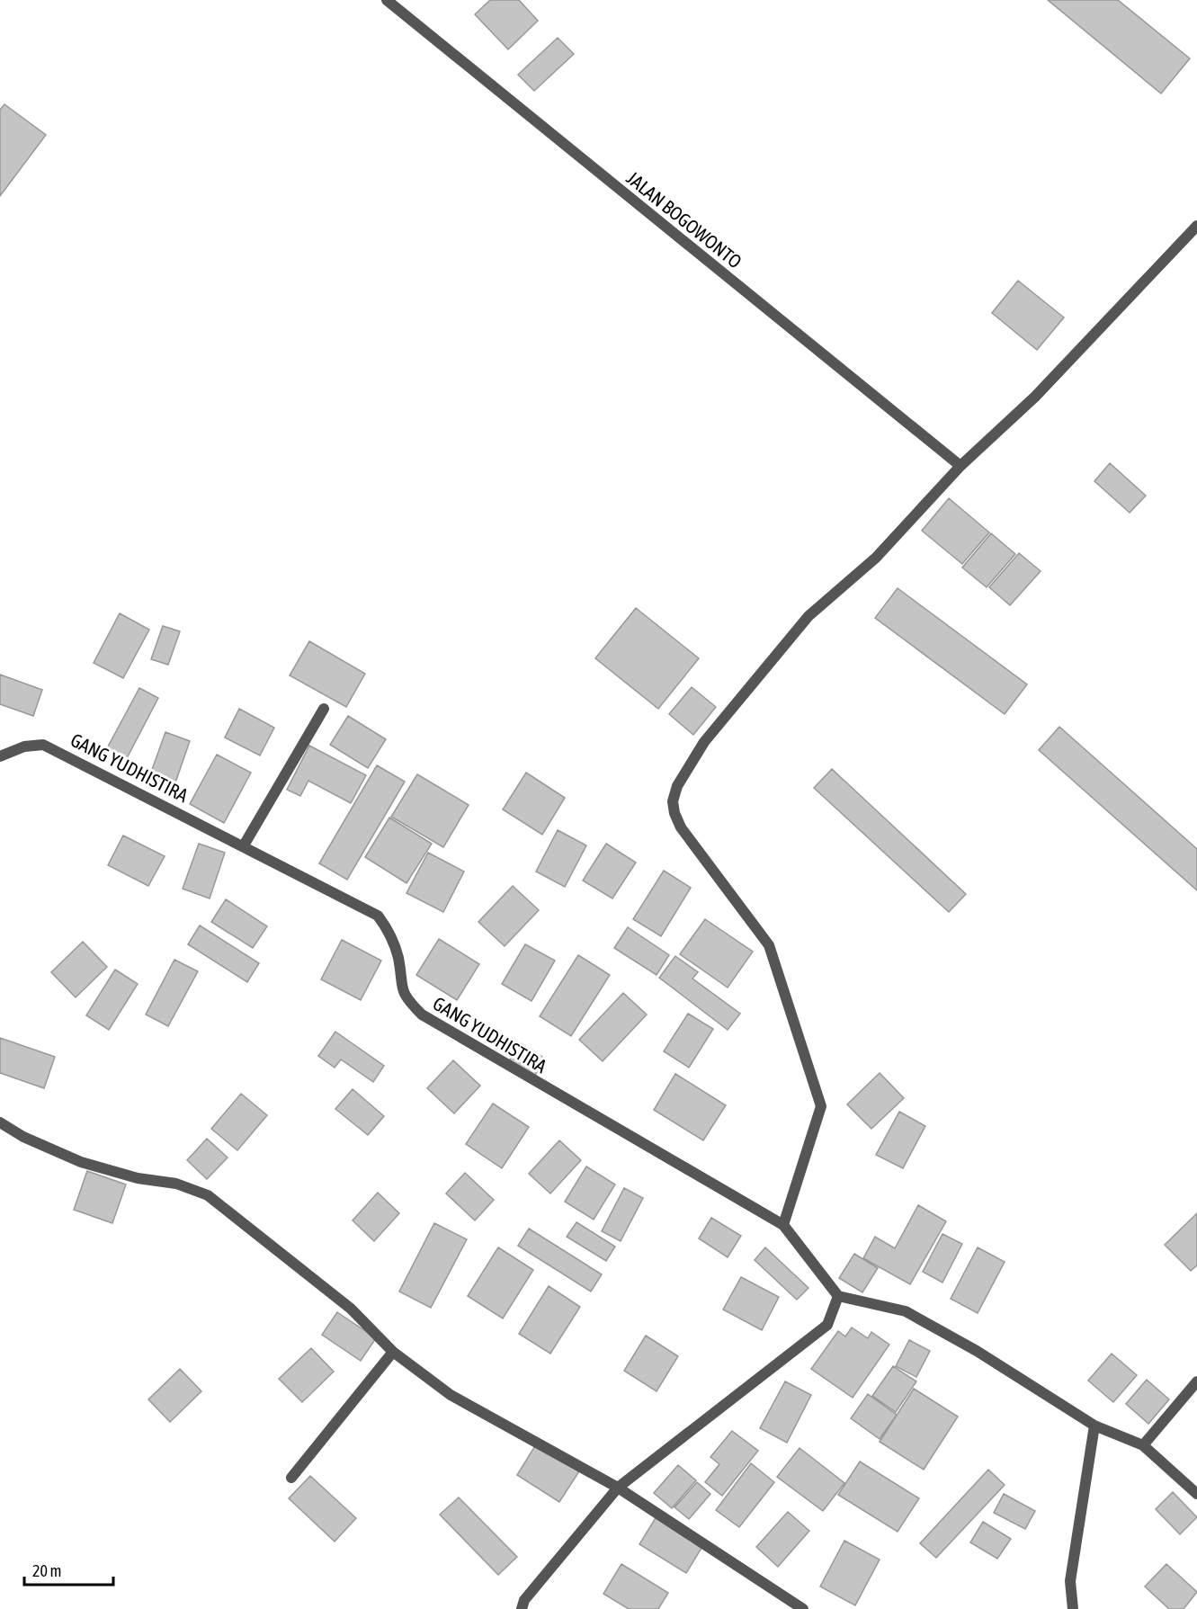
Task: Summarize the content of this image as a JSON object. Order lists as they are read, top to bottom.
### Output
{
  "streets": {
    "street": ["JALAN BOGOWONTO", "GANG YUDHISTIRA"]
  },
  "scale_bar": "20 m"
}
